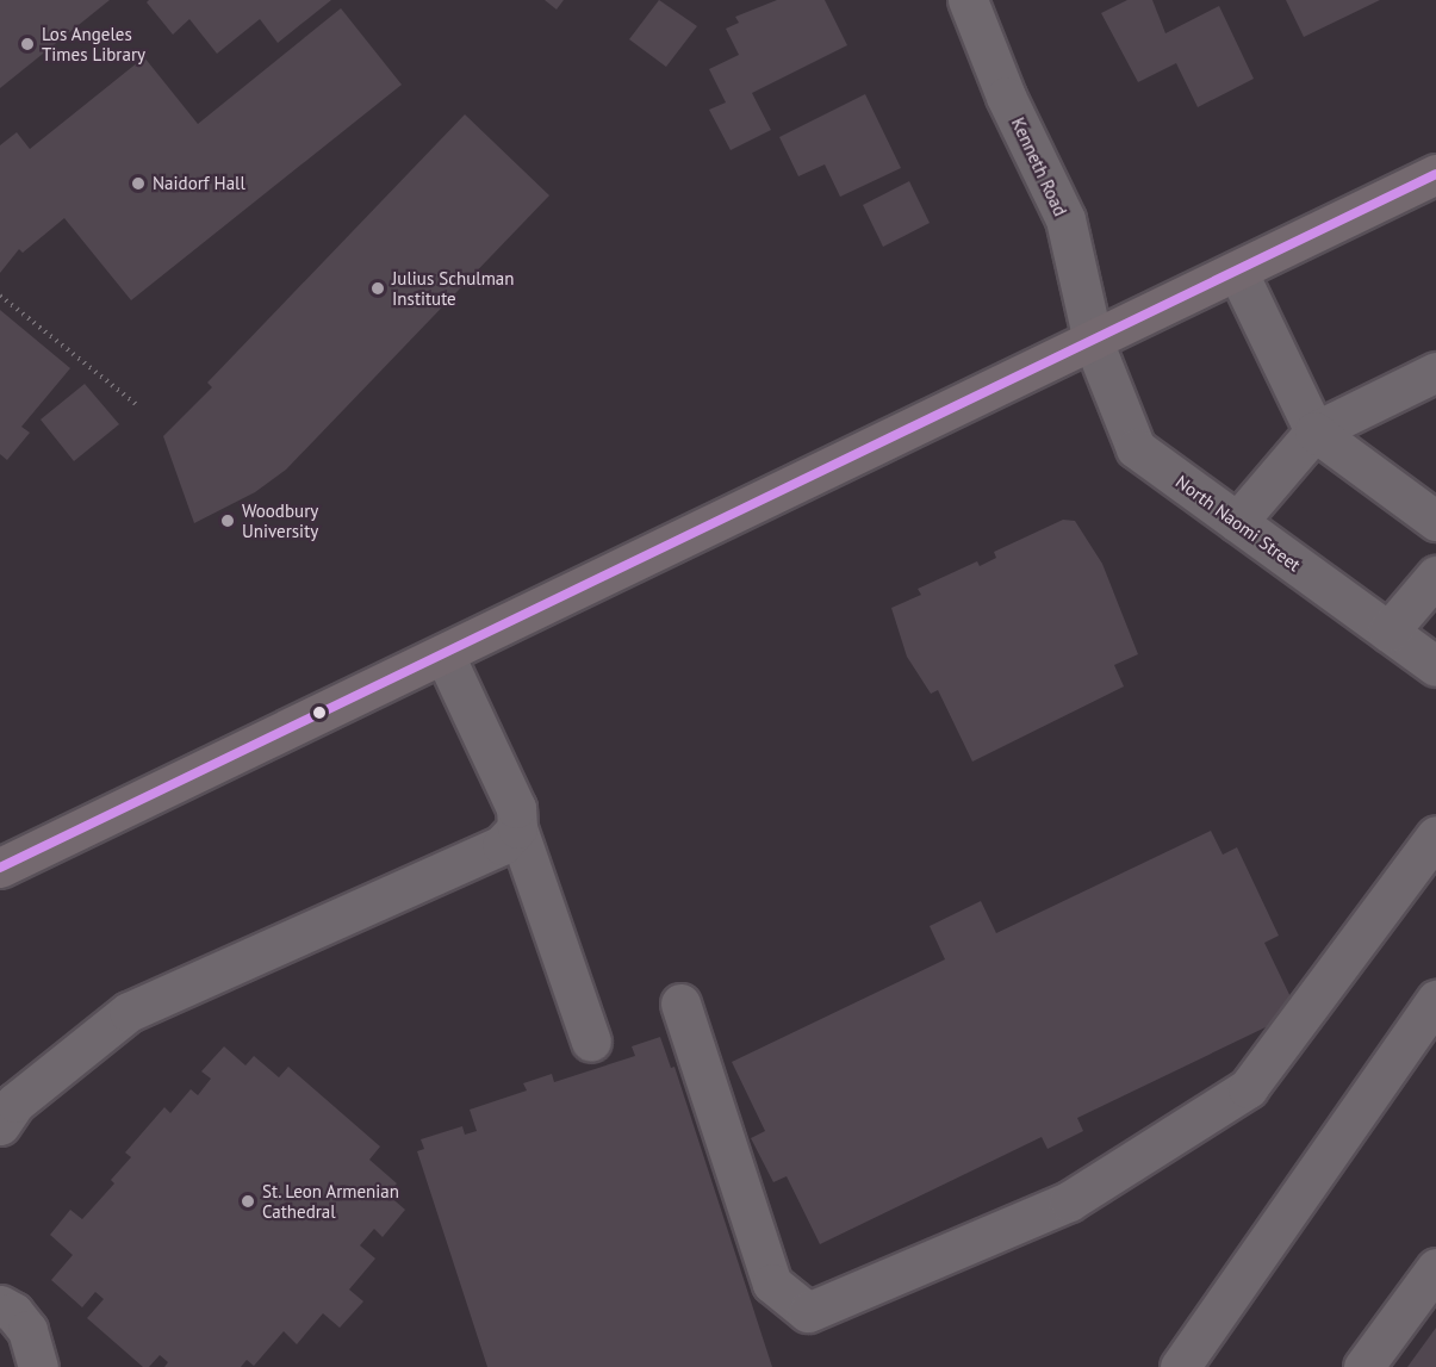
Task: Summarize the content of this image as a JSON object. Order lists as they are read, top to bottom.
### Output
{
  "streets": {
    "street": ["Kenneth Road", "North Naomi Street"]
  },
  "crossings": [
    ["Kenneth Road", "North Naomi Street"]
  ],
  "places": [
    "Los Angeles Times Library",
    "Naidorf Hall",
    "Julius Schulman Institute",
    "Woodbury University",
    "St. Leon Armenian Cathedral"
  ]
}
